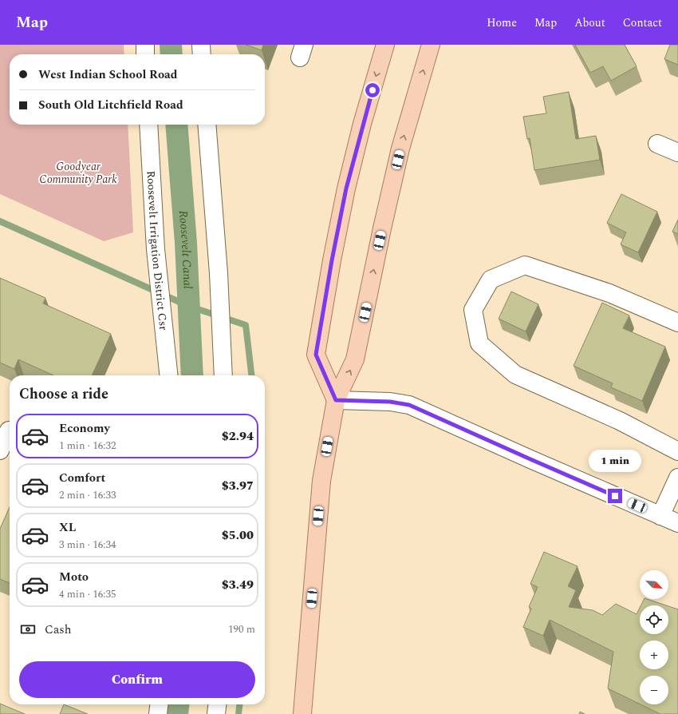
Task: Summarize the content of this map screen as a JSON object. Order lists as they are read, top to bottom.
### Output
{
  "streets": {
    "street": ["Roosevelt Irrigation District Csr"]
  },
  "water": ["Roosevelt Canal"],
  "parks": ["Goodyear Community Park"],
  "north": "bottom right",
  "page": {
    "header": "Map",
    "nav": [
      "Home",
      "Map",
      "About",
      "Contact"
    ],
    "banner": ["West Indian School Road", "South Old Litchfield Road"],
    "heading": "Choose a ride",
    "list": [
      {
        "name": "Economy",
        "note": "1 min · 16:32",
        "value": "$2.94"
      },
      {
        "name": "Comfort",
        "note": "2 min · 16:33",
        "value": "$3.97"
      },
      {
        "name": "XL",
        "note": "3 min · 16:34",
        "value": "$5.00"
      },
      {
        "name": "Moto",
        "note": "4 min · 16:35",
        "value": "$3.49"
      }
    ],
    "bubble": "1 min",
    "map_buttons": ["+", "−"],
    "pay": ["Cash", "190 m"],
    "buttons": "Confirm"
  }
}
